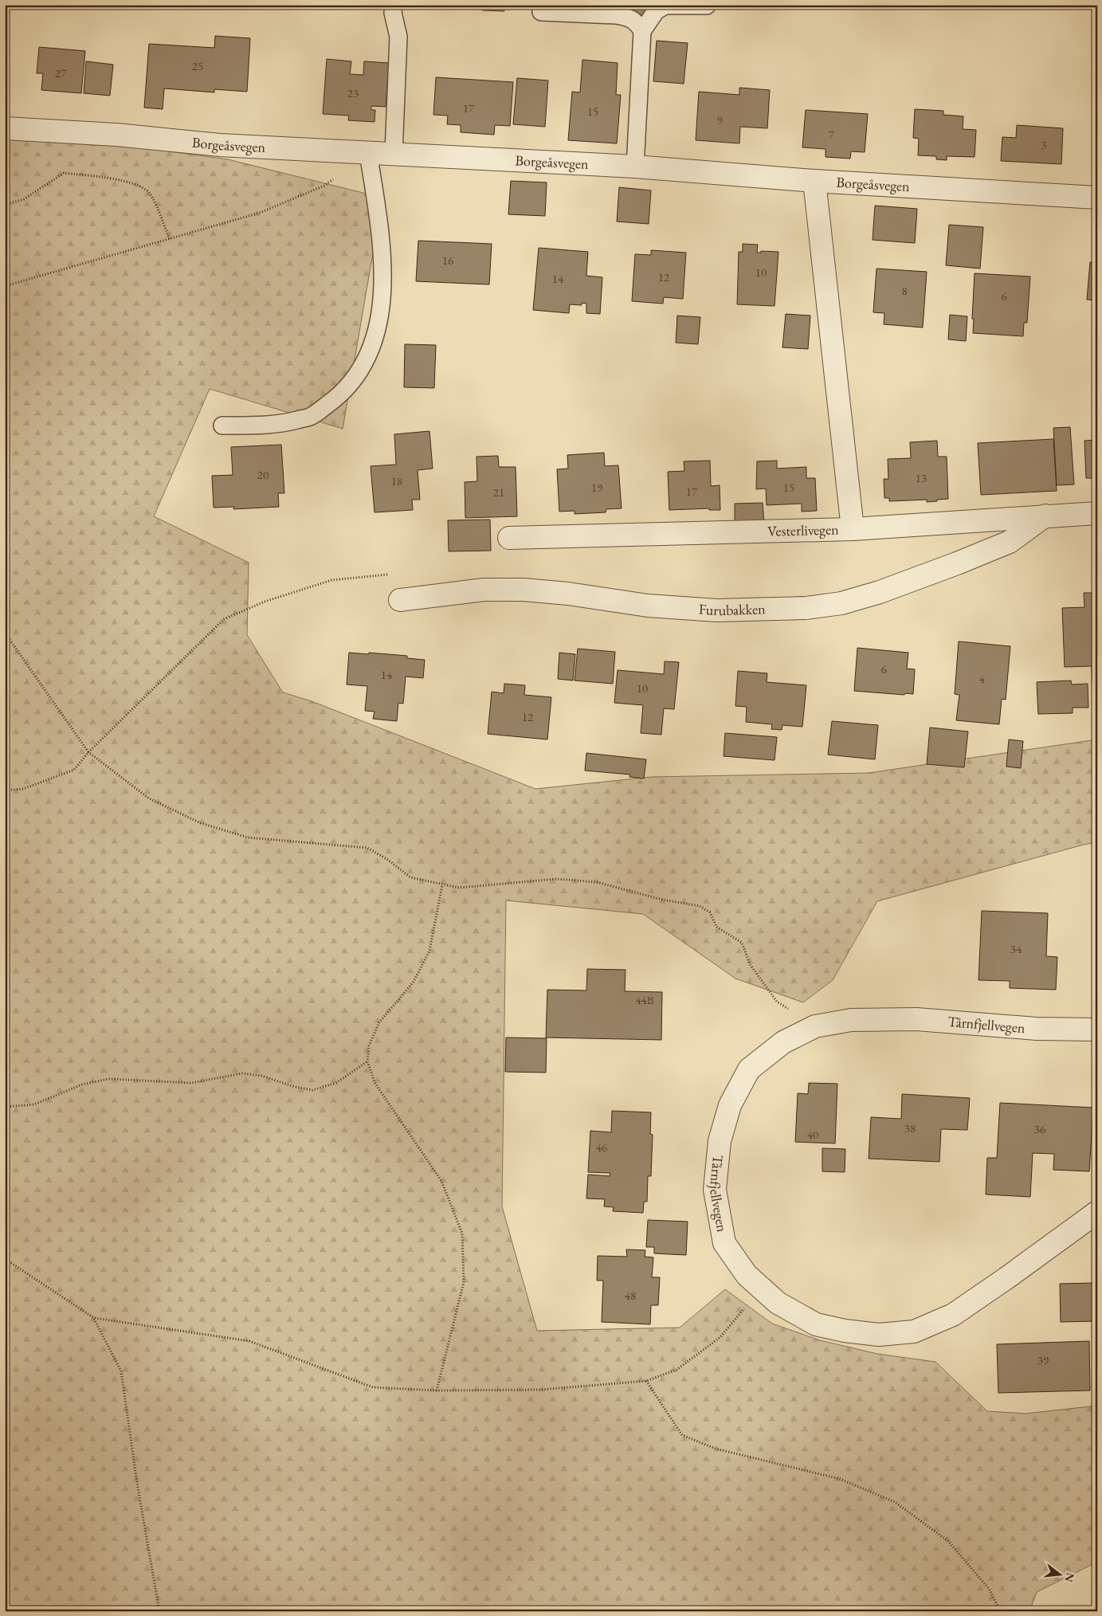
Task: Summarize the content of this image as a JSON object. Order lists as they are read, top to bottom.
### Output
{
  "streets": {
    "street": [
      "Borgeåsvegen",
      "Vesterlivegen",
      "Furubakken",
      "Tårnfjellvegen"
    ]
  },
  "crossings": [
    ["Vesterlivegen", "Furubakken"]
  ],
  "house_numbers": [
    "25",
    "27",
    "23",
    "17",
    "15",
    "9",
    "7",
    "3",
    "16",
    "10",
    "12",
    "14",
    "8",
    "6",
    "20",
    "13",
    "18",
    "19",
    "15",
    "17",
    "21",
    "6",
    "14",
    "4",
    "10",
    "12",
    "34",
    "44B",
    "38",
    "36",
    "40",
    "46",
    "48",
    "39"
  ],
  "north": "right"
}
